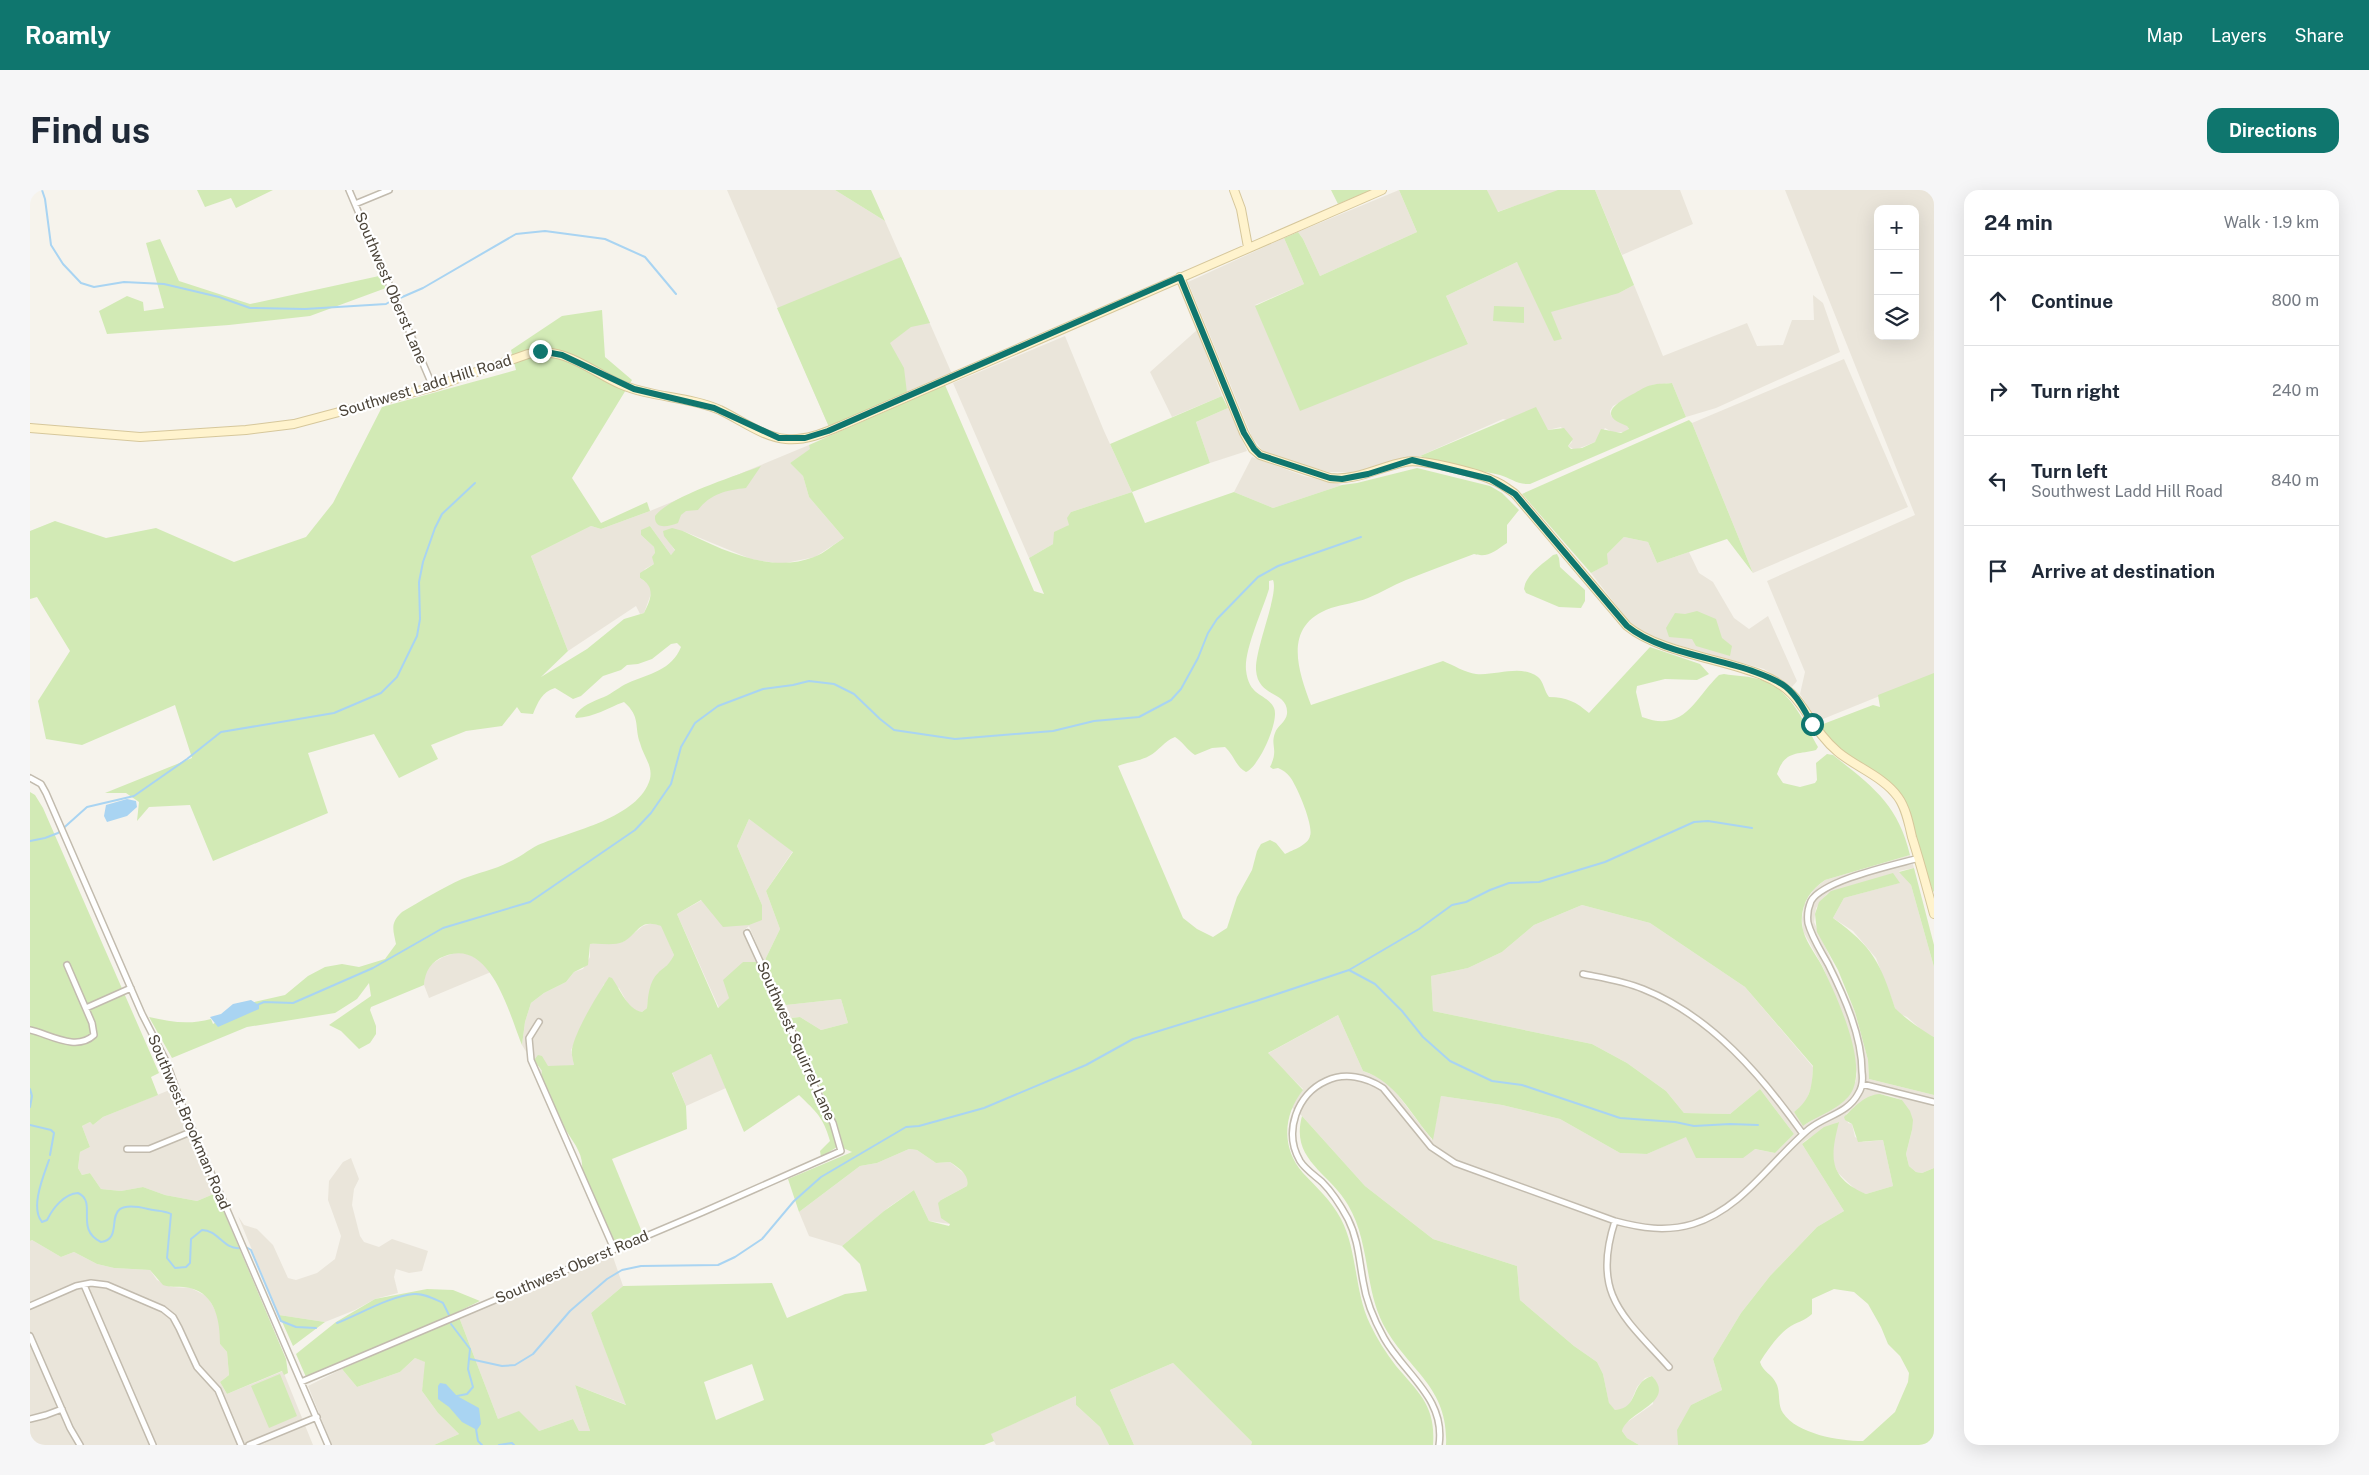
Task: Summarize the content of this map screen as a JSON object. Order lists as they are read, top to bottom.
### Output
{
  "streets": {
    "street": [
      "Southwest Oberst Lane",
      "Southwest Ladd Hill Road",
      "Southwest Squirrel Lane",
      "Southwest Brookman Road",
      "Southwest Oberst Road"
    ]
  },
  "crossings": [
    ["Southwest Oberst Lane", "Southwest Ladd Hill Road"],
    ["Southwest Squirrel Lane", "Southwest Oberst Road"],
    ["Southwest Brookman Road", "Southwest Oberst Road"]
  ],
  "page": {
    "header": "Roamly",
    "nav": ["Map", "Layers", "Share"],
    "buttons": "Directions",
    "title": "Find us",
    "heading": ["24 min", "Walk · 1.9 km"],
    "map_buttons": ["+", "−"],
    "list": [
      ["Continue", "800 m"],
      ["Turn right", "240 m"],
      ["Turn left", "Southwest Ladd Hill Road", "840 m"],
      "Arrive at destination"
    ]
  }
}
